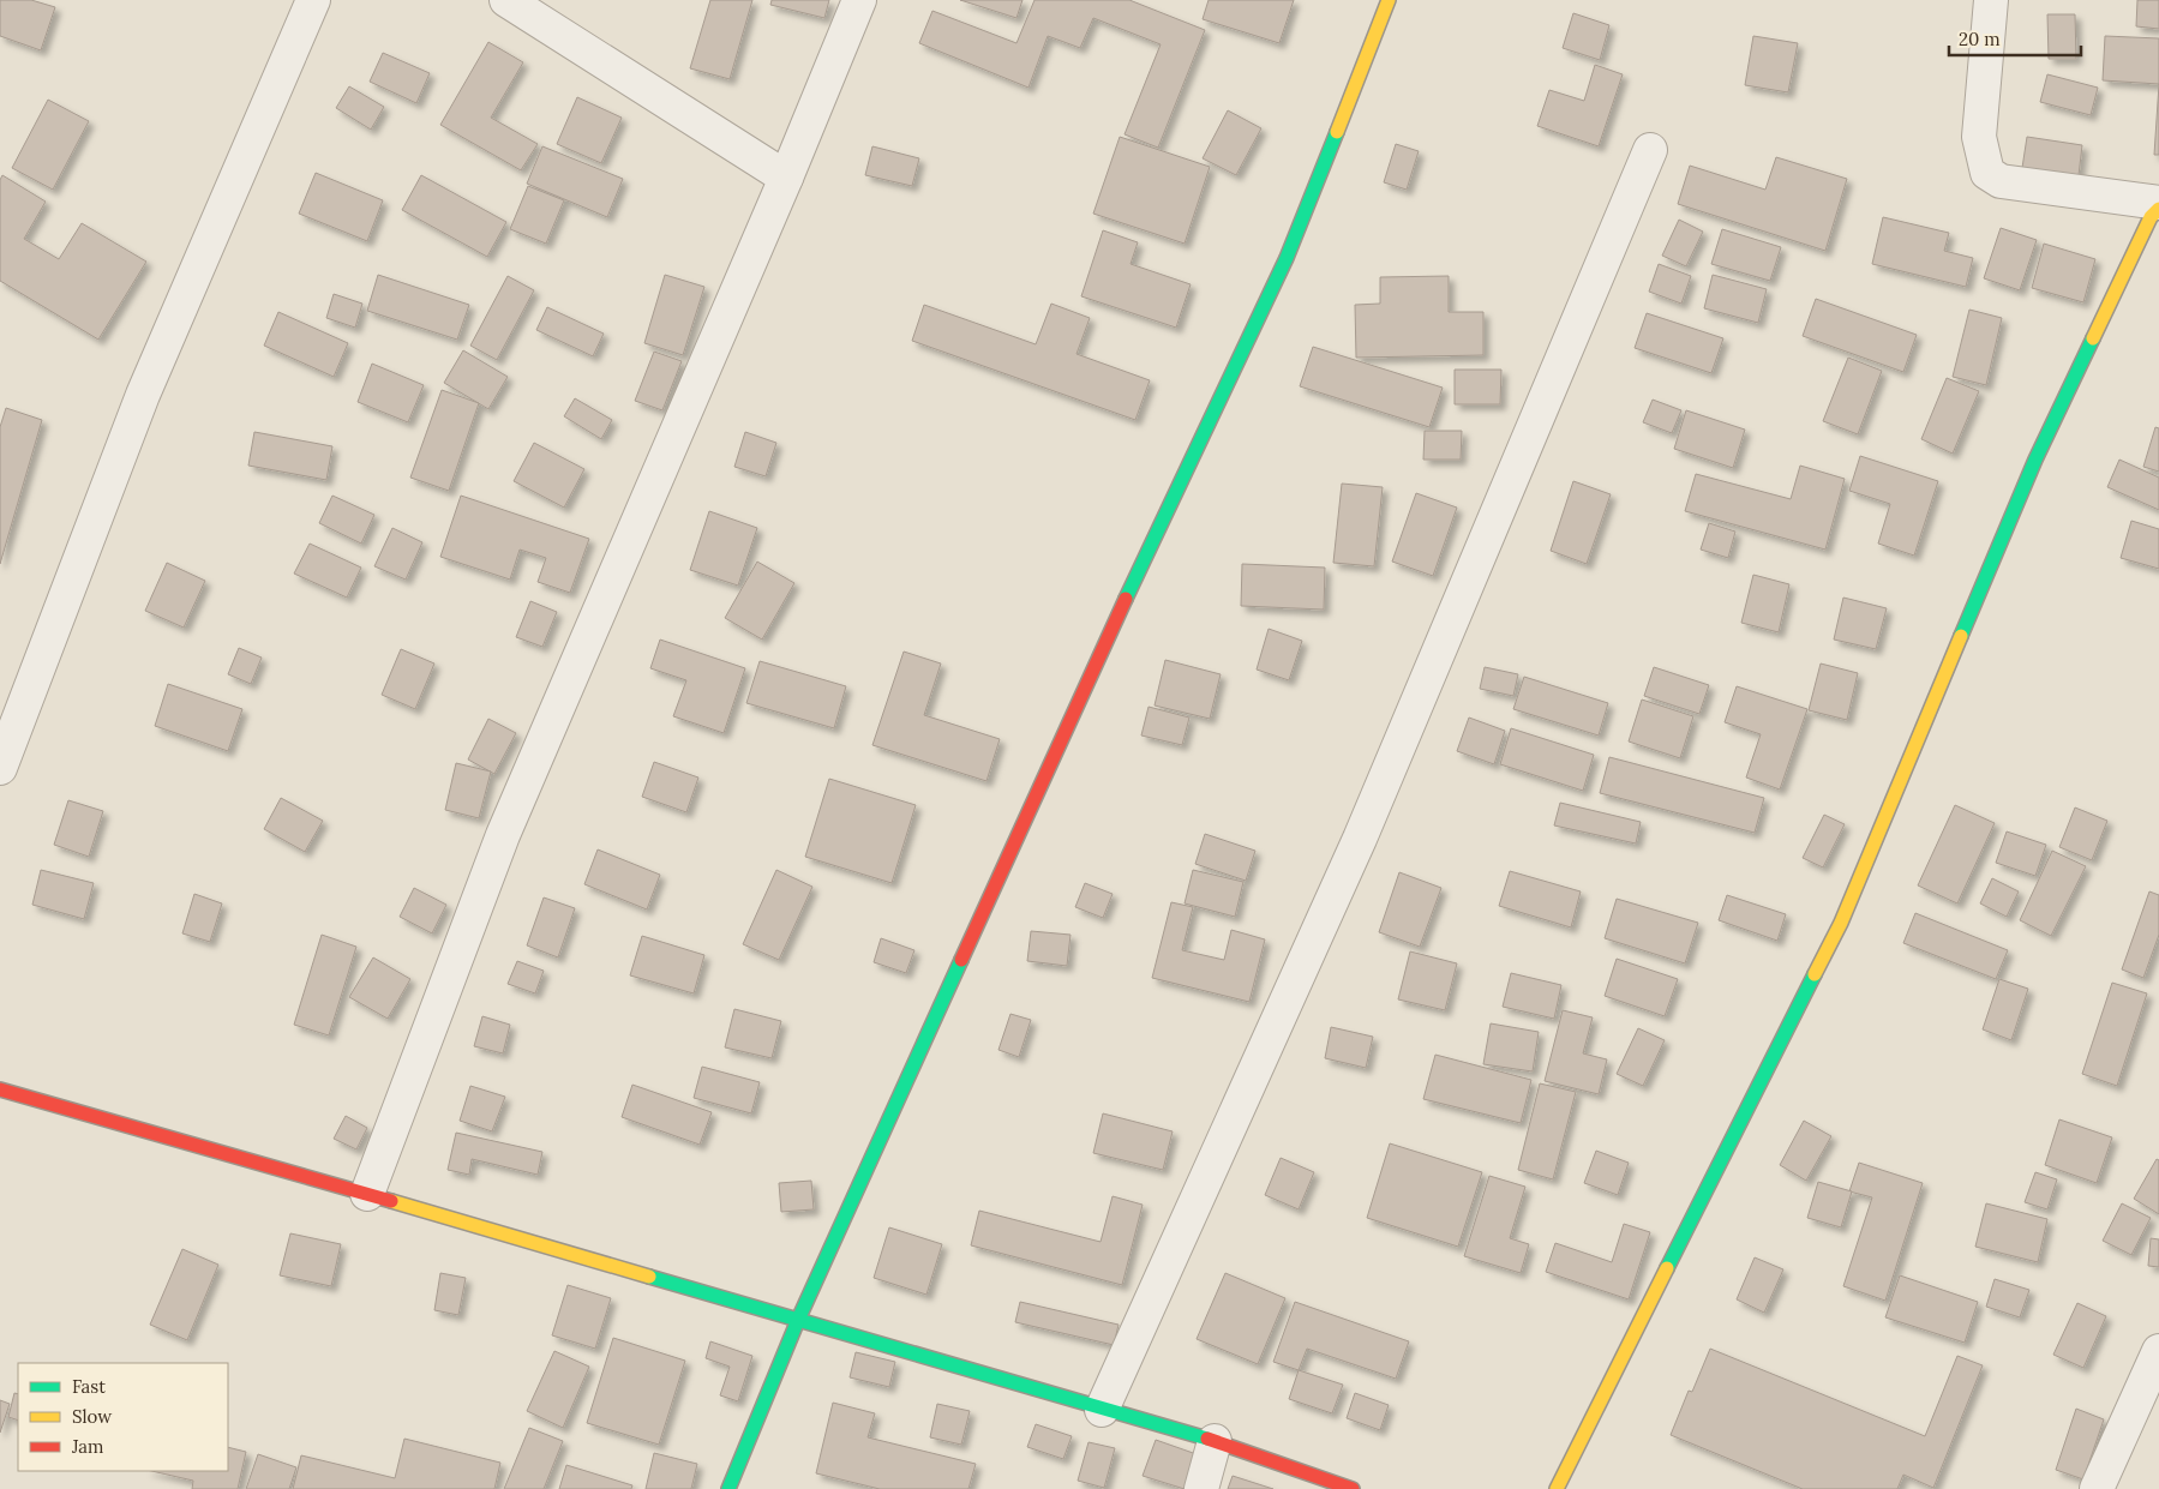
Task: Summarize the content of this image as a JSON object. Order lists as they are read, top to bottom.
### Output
{
  "legend": ["Fast", "Slow", "Jam"],
  "scale_bar": "20 m"
}
